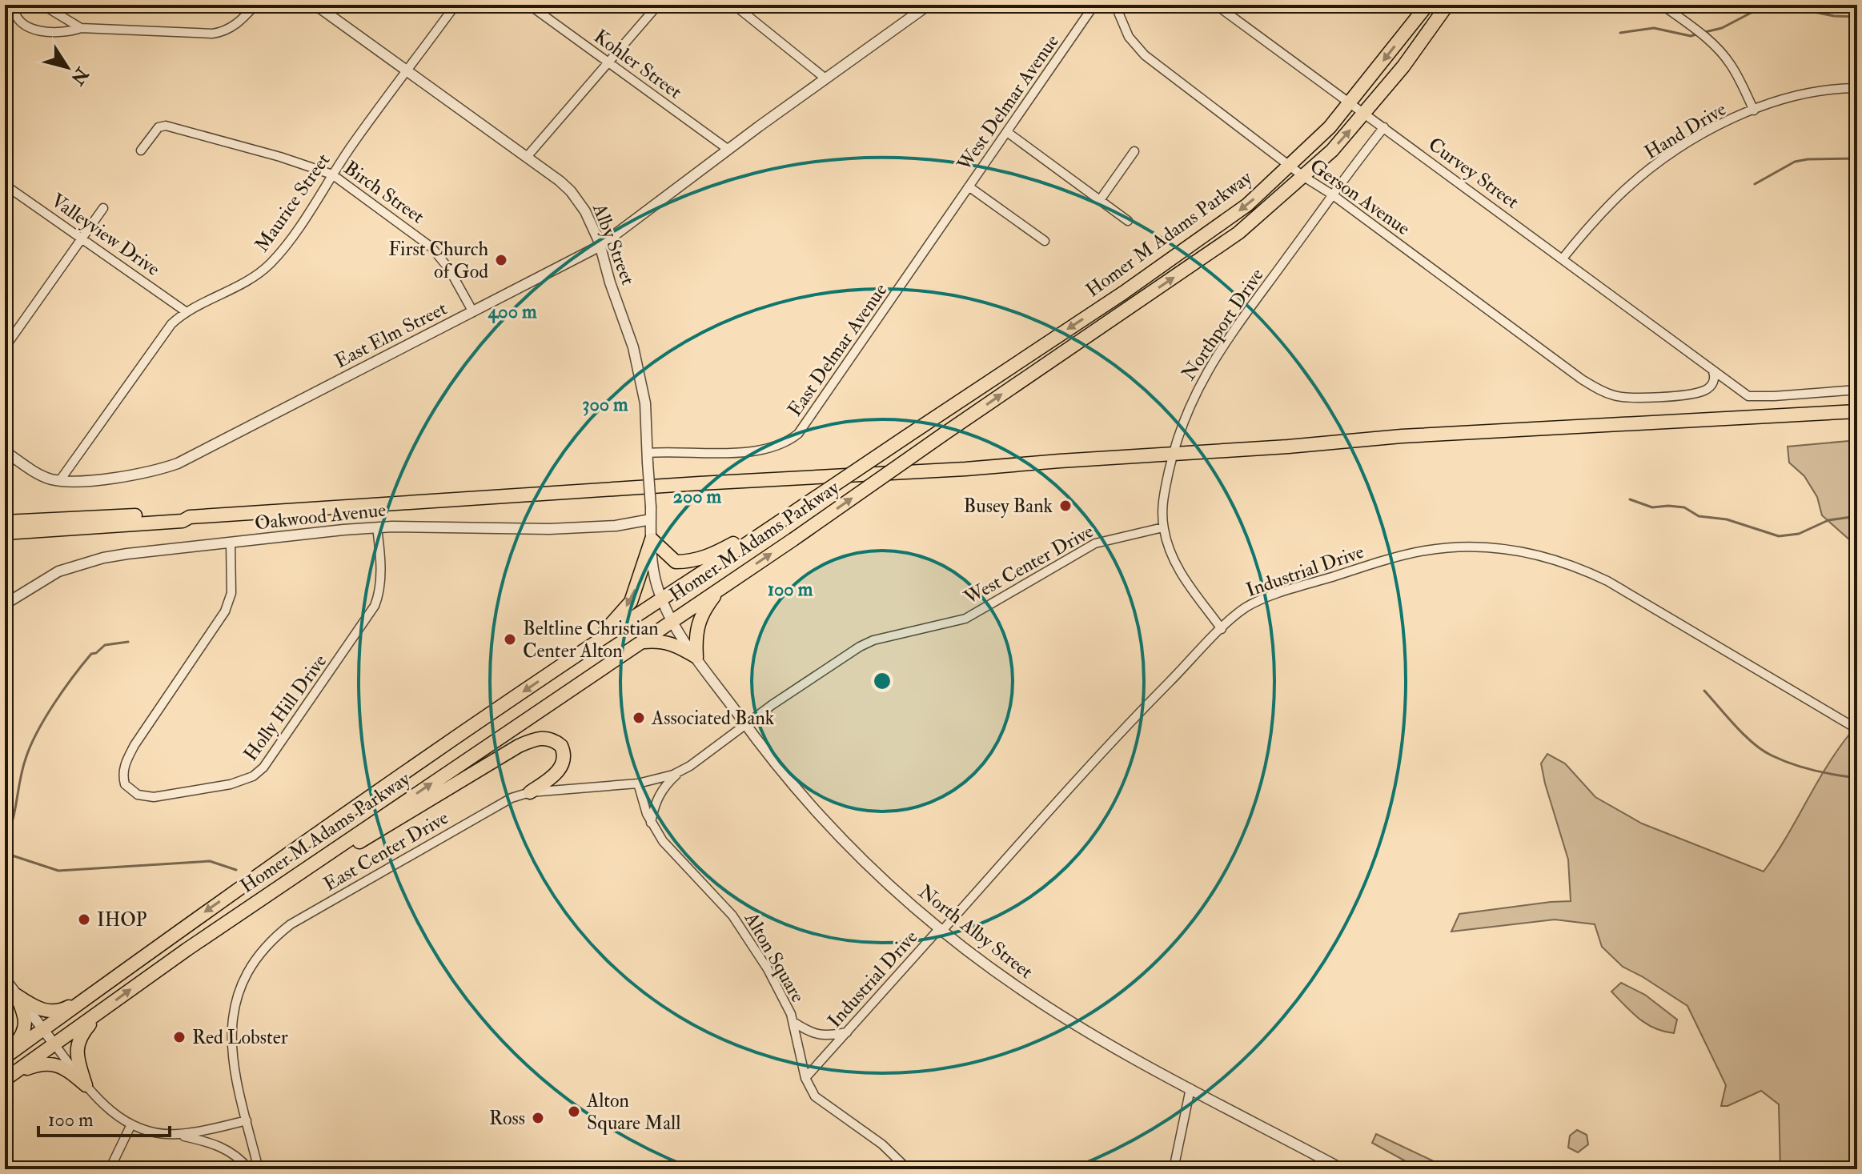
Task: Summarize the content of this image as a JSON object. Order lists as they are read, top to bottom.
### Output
{
  "streets": {
    "main road": ["Homer M Adams Parkway"],
    "street": [
      "Kohler Street",
      "West Delmar Avenue",
      "Hand Drive",
      "Curvey Street",
      "Birch Street",
      "Gerson Avenue",
      "Maurice Street",
      "Valleyview Drive",
      "Alby Street",
      "Northport Drive",
      "East Elm Street",
      "East Delmar Avenue",
      "Oakwood Avenue",
      "West Center Drive",
      "Industrial Drive",
      "Holly Hill Drive",
      "East Center Drive",
      "North Alby Street",
      "Alton Square"
    ]
  },
  "crossings": [
    ["Kohler Street", "East Elm Street"],
    ["West Delmar Avenue", "East Delmar Avenue"],
    ["Hand Drive", "Curvey Street"],
    ["Curvey Street", "Gerson Avenue"],
    ["Curvey Street", "Homer M Adams Parkway"],
    ["Curvey Street", "Northport Drive"],
    ["Birch Street", "Maurice Street"],
    ["Birch Street", "East Elm Street"],
    ["Gerson Avenue", "Homer M Adams Parkway"],
    ["Gerson Avenue", "Northport Drive"],
    ["Maurice Street", "Valleyview Drive"],
    ["Maurice Street", "Alby Street"],
    ["Maurice Street", "East Elm Street"],
    ["Homer M Adams Parkway", "Alby Street"],
    ["Homer M Adams Parkway", "North Alby Street"],
    ["Alby Street", "East Elm Street"],
    ["Alby Street", "East Delmar Avenue"],
    ["Alby Street", "Oakwood Avenue"],
    ["Alby Street", "North Alby Street"],
    ["Northport Drive", "West Center Drive"],
    ["Northport Drive", "Industrial Drive"],
    ["Oakwood Avenue", "Holly Hill Drive"],
    ["West Center Drive", "East Center Drive"],
    ["West Center Drive", "North Alby Street"],
    ["Industrial Drive", "North Alby Street"],
    ["Industrial Drive", "Alton Square"],
    ["East Center Drive", "North Alby Street"],
    ["East Center Drive", "Alton Square"]
  ],
  "places": [
    "First Church of God",
    "Busey Bank",
    "Beltline Christian Center Alton",
    "Associated Bank",
    "IHOP",
    "Red Lobster",
    "Alton Square Mall",
    "Ross"
  ],
  "scale_bar": "100 m",
  "north": "bottom right",
  "rings": [
    "400 m",
    "300 m",
    "200 m",
    "100 m"
  ]
}
